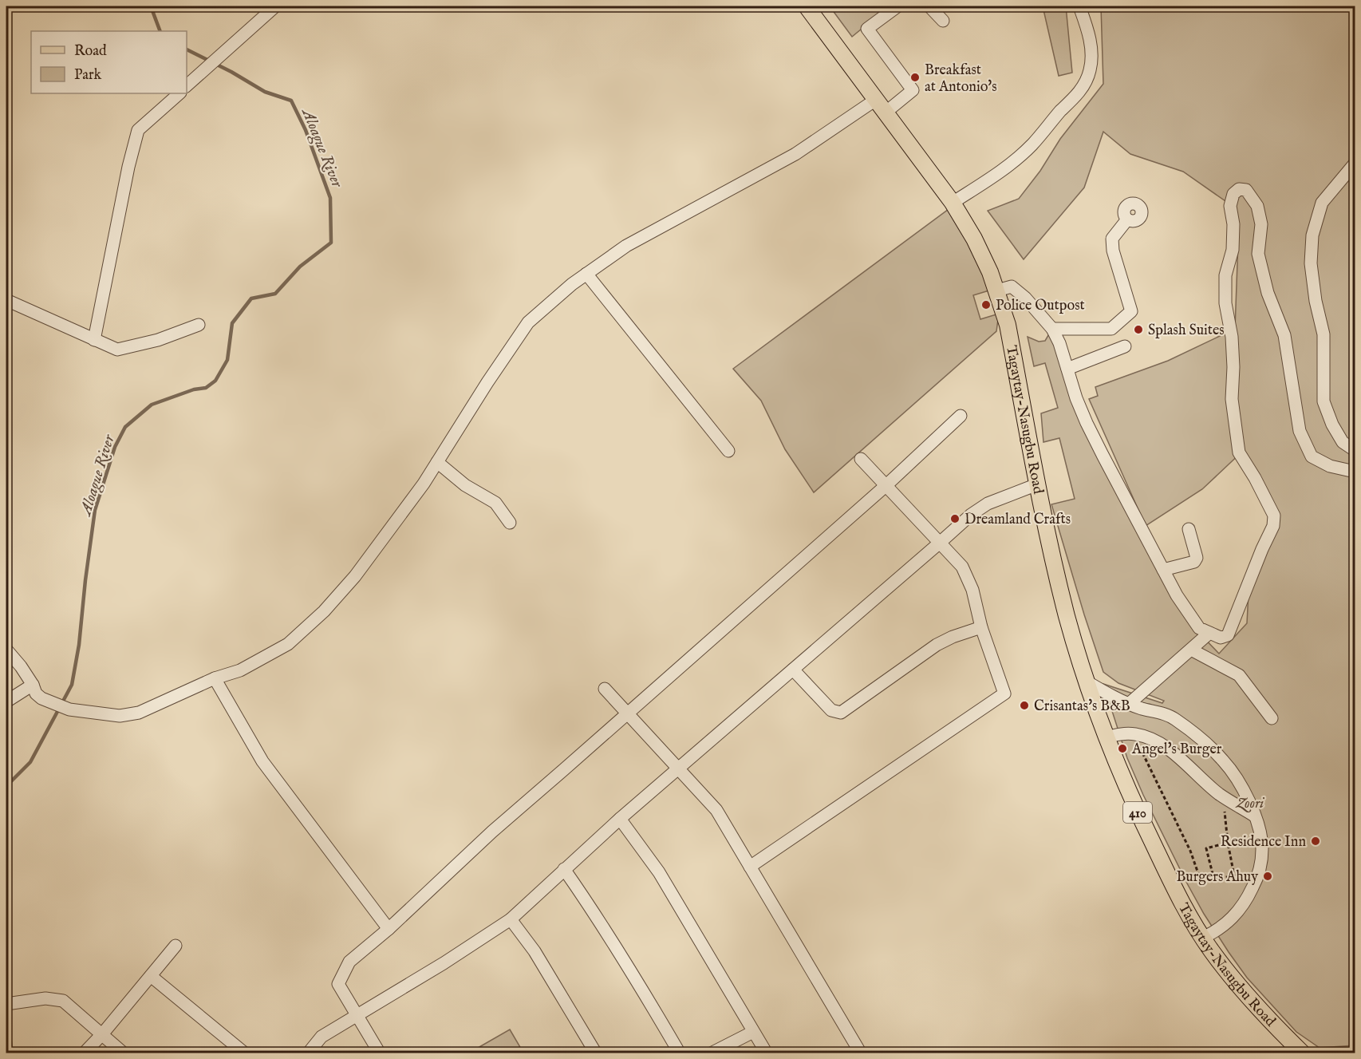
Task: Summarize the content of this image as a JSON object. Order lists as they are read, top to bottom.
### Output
{
  "streets": {
    "main road": ["Tagaytay-Nasugbu Road", "410"]
  },
  "water": ["Aloague River"],
  "parks": ["Zoori"],
  "places": [
    "Breakfast at Antonio's",
    "Police Outpost",
    "Splash Suites",
    "Dreamland Crafts",
    "Crisantas's B&B",
    "Angel's Burger",
    "Residence Inn",
    "Burgers Ahuy"
  ],
  "legend": ["Road", "Park"]
}
